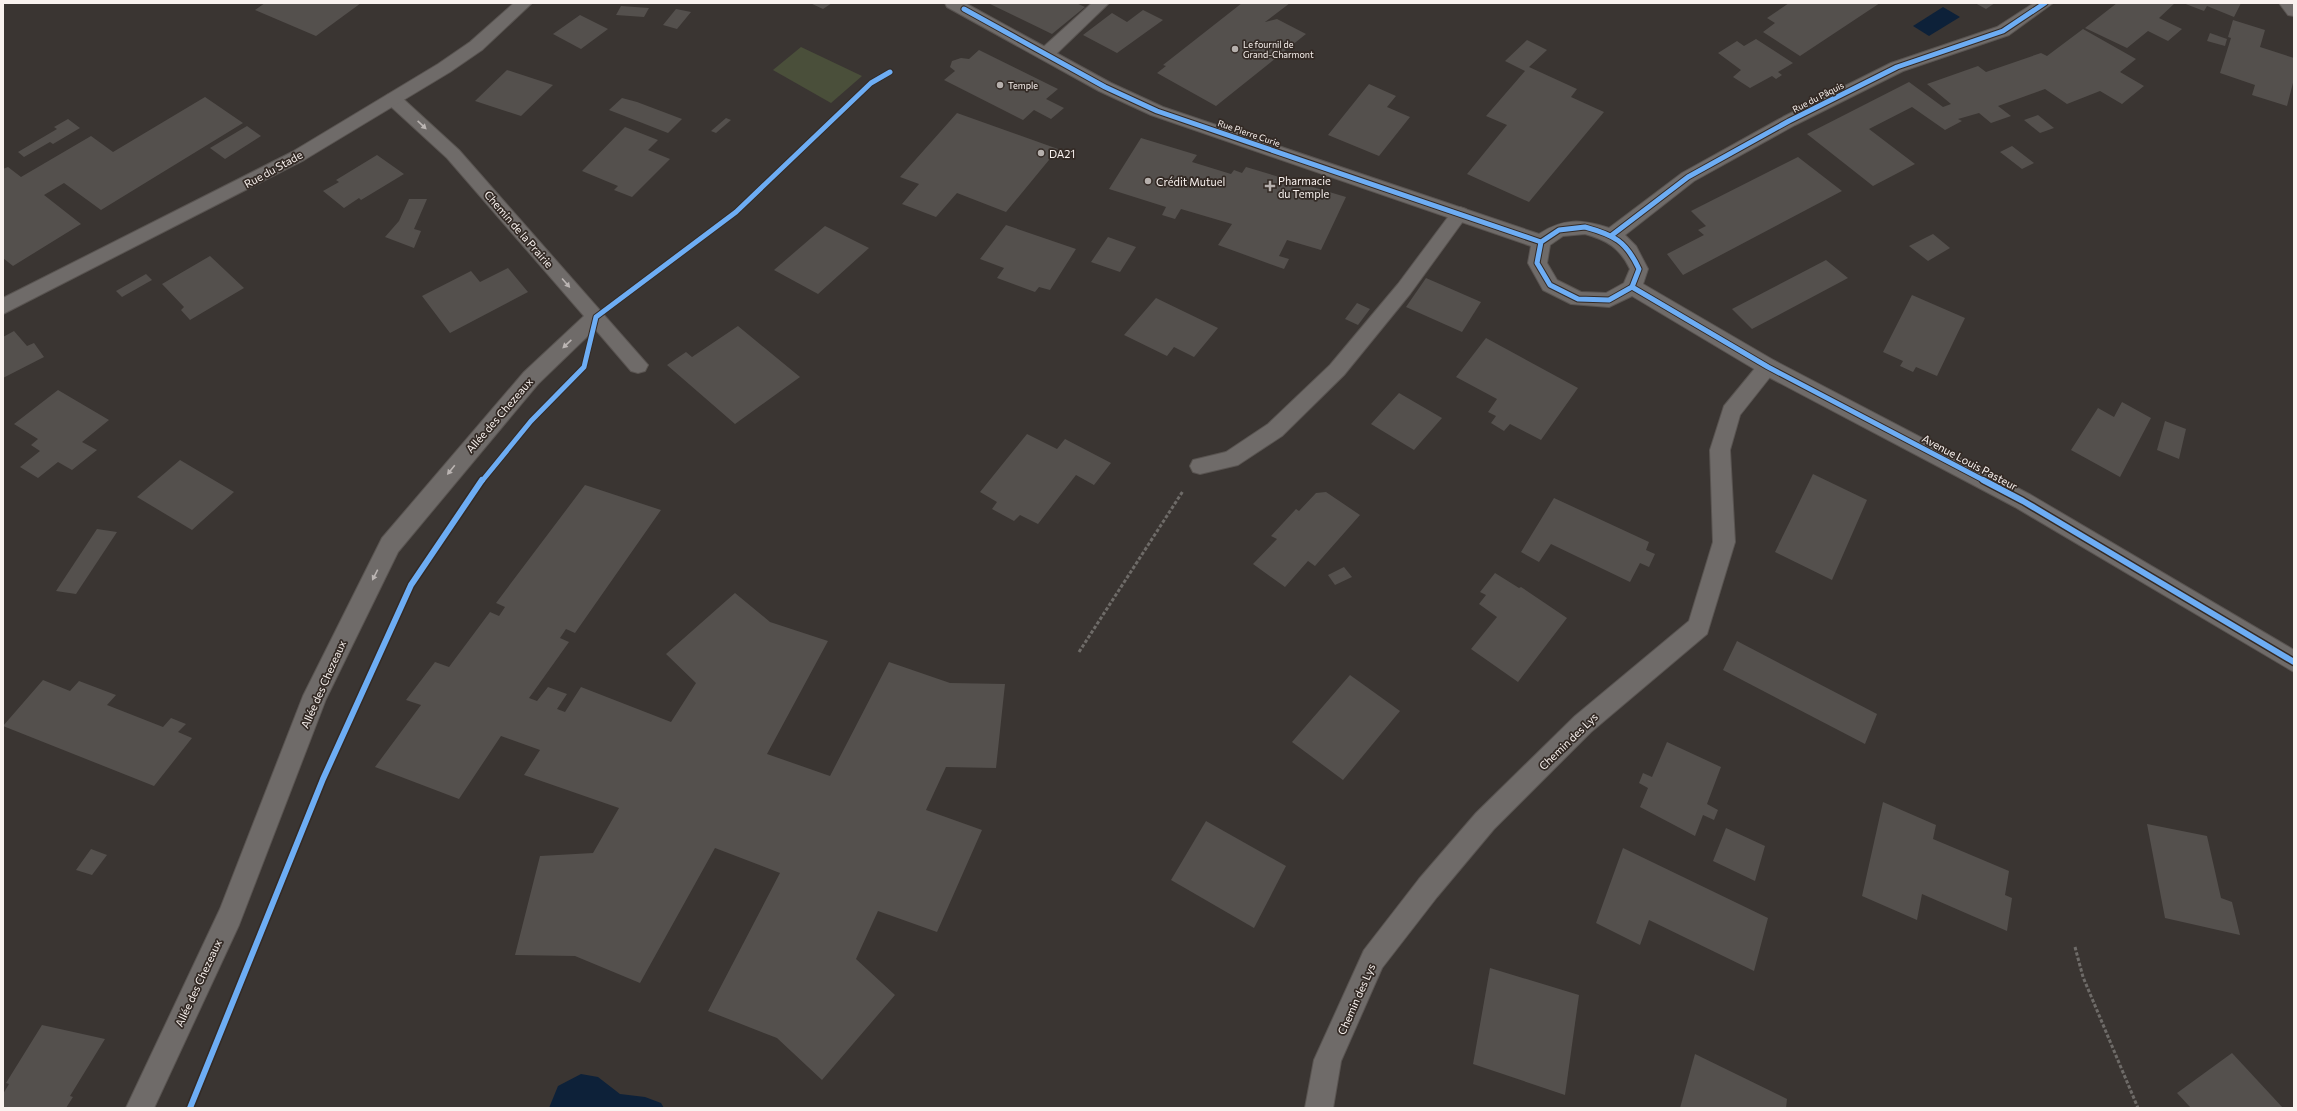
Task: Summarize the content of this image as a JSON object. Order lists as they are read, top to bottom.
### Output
{
  "streets": {
    "street": [
      "Rue du Pâquis",
      "Rue Pierre Curie",
      "Rue du Stade",
      "Chemin de la Prairie",
      "Allée des Chezeaux",
      "Avenue Louis Pasteur",
      "Chemin des Lys"
    ]
  },
  "crossings": [
    ["Rue du Pâquis", "Rue Pierre Curie"],
    ["Rue du Pâquis", "Avenue Louis Pasteur"],
    ["Rue Pierre Curie", "Avenue Louis Pasteur"],
    ["Rue du Stade", "Chemin de la Prairie"],
    ["Chemin de la Prairie", "Allée des Chezeaux"],
    ["Avenue Louis Pasteur", "Chemin des Lys"]
  ],
  "one_way": ["Chemin de la Prairie", "Allée des Chezeaux"],
  "places": {
    "other": [
      "Le fournil de Grand-Charmont",
      "Temple",
      "DA21",
      "Crédit Mutuel"
    ],
    "health": ["Pharmacie du Temple"]
  }
}
